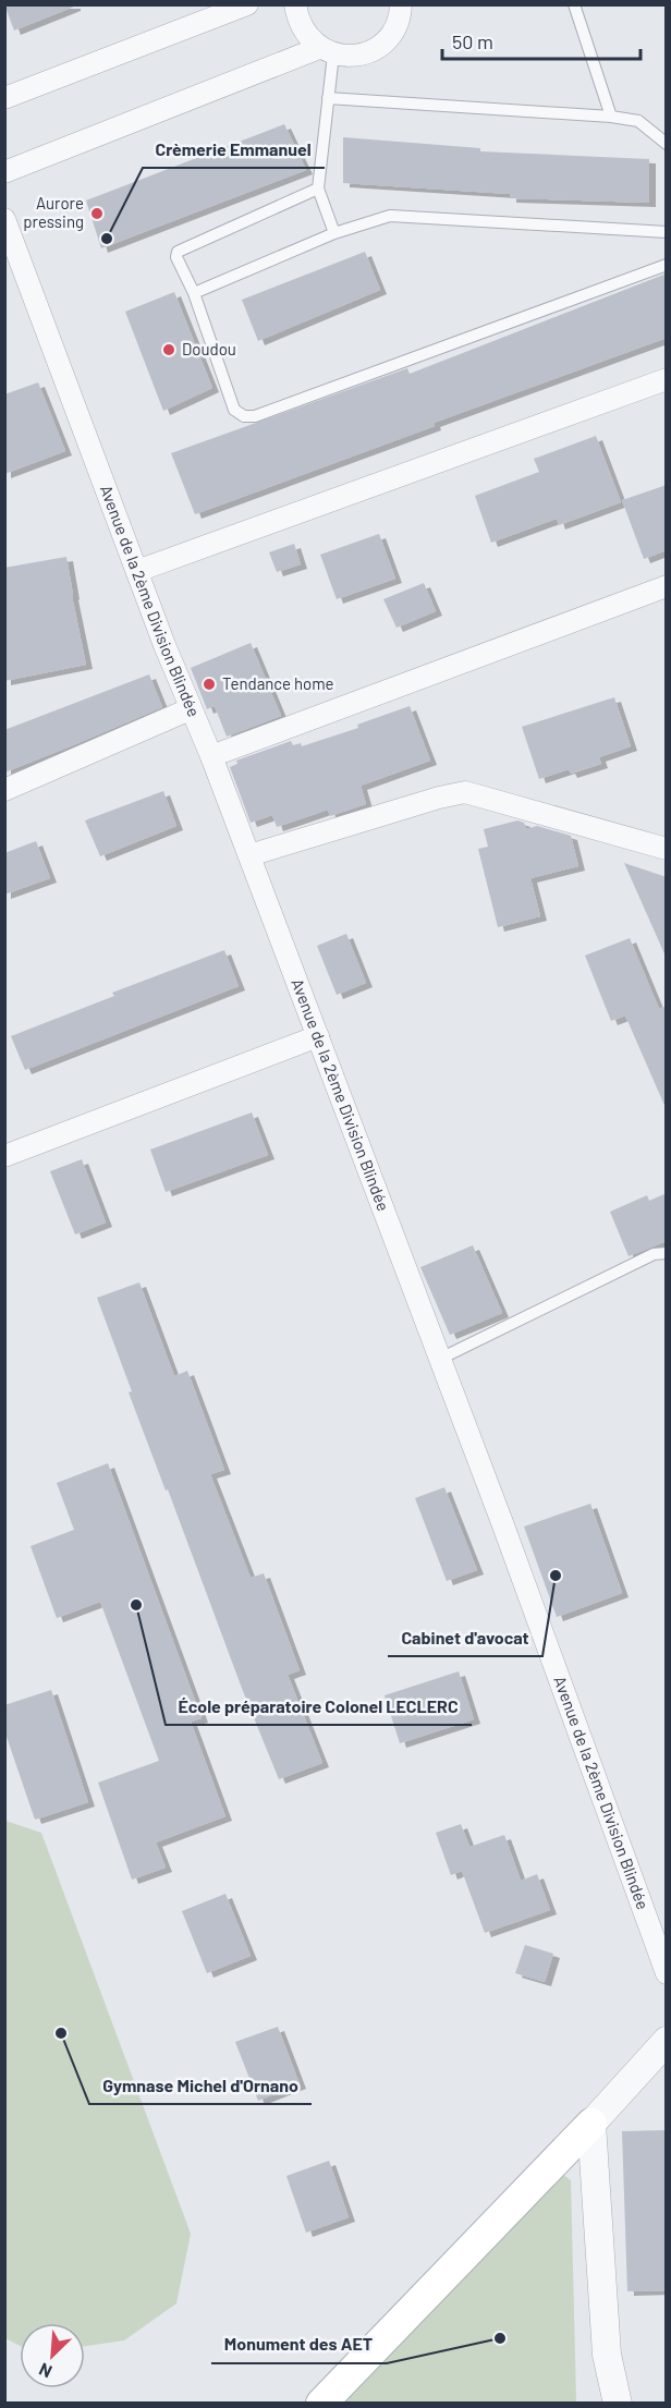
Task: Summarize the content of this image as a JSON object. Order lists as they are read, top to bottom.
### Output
{
  "streets": {
    "street": ["Avenue de la 2ème Division Blindée"]
  },
  "places": [
    "Aurore pressing",
    "Crèmerie Emmanuel",
    "Doudou",
    "Tendance home",
    "Cabinet d'avocat",
    "École préparatoire Colonel LECLERC",
    "Gymnase Michel d'Ornano",
    "Monument des AET"
  ],
  "scale_bar": "50 m",
  "north": "bottom left"
}
